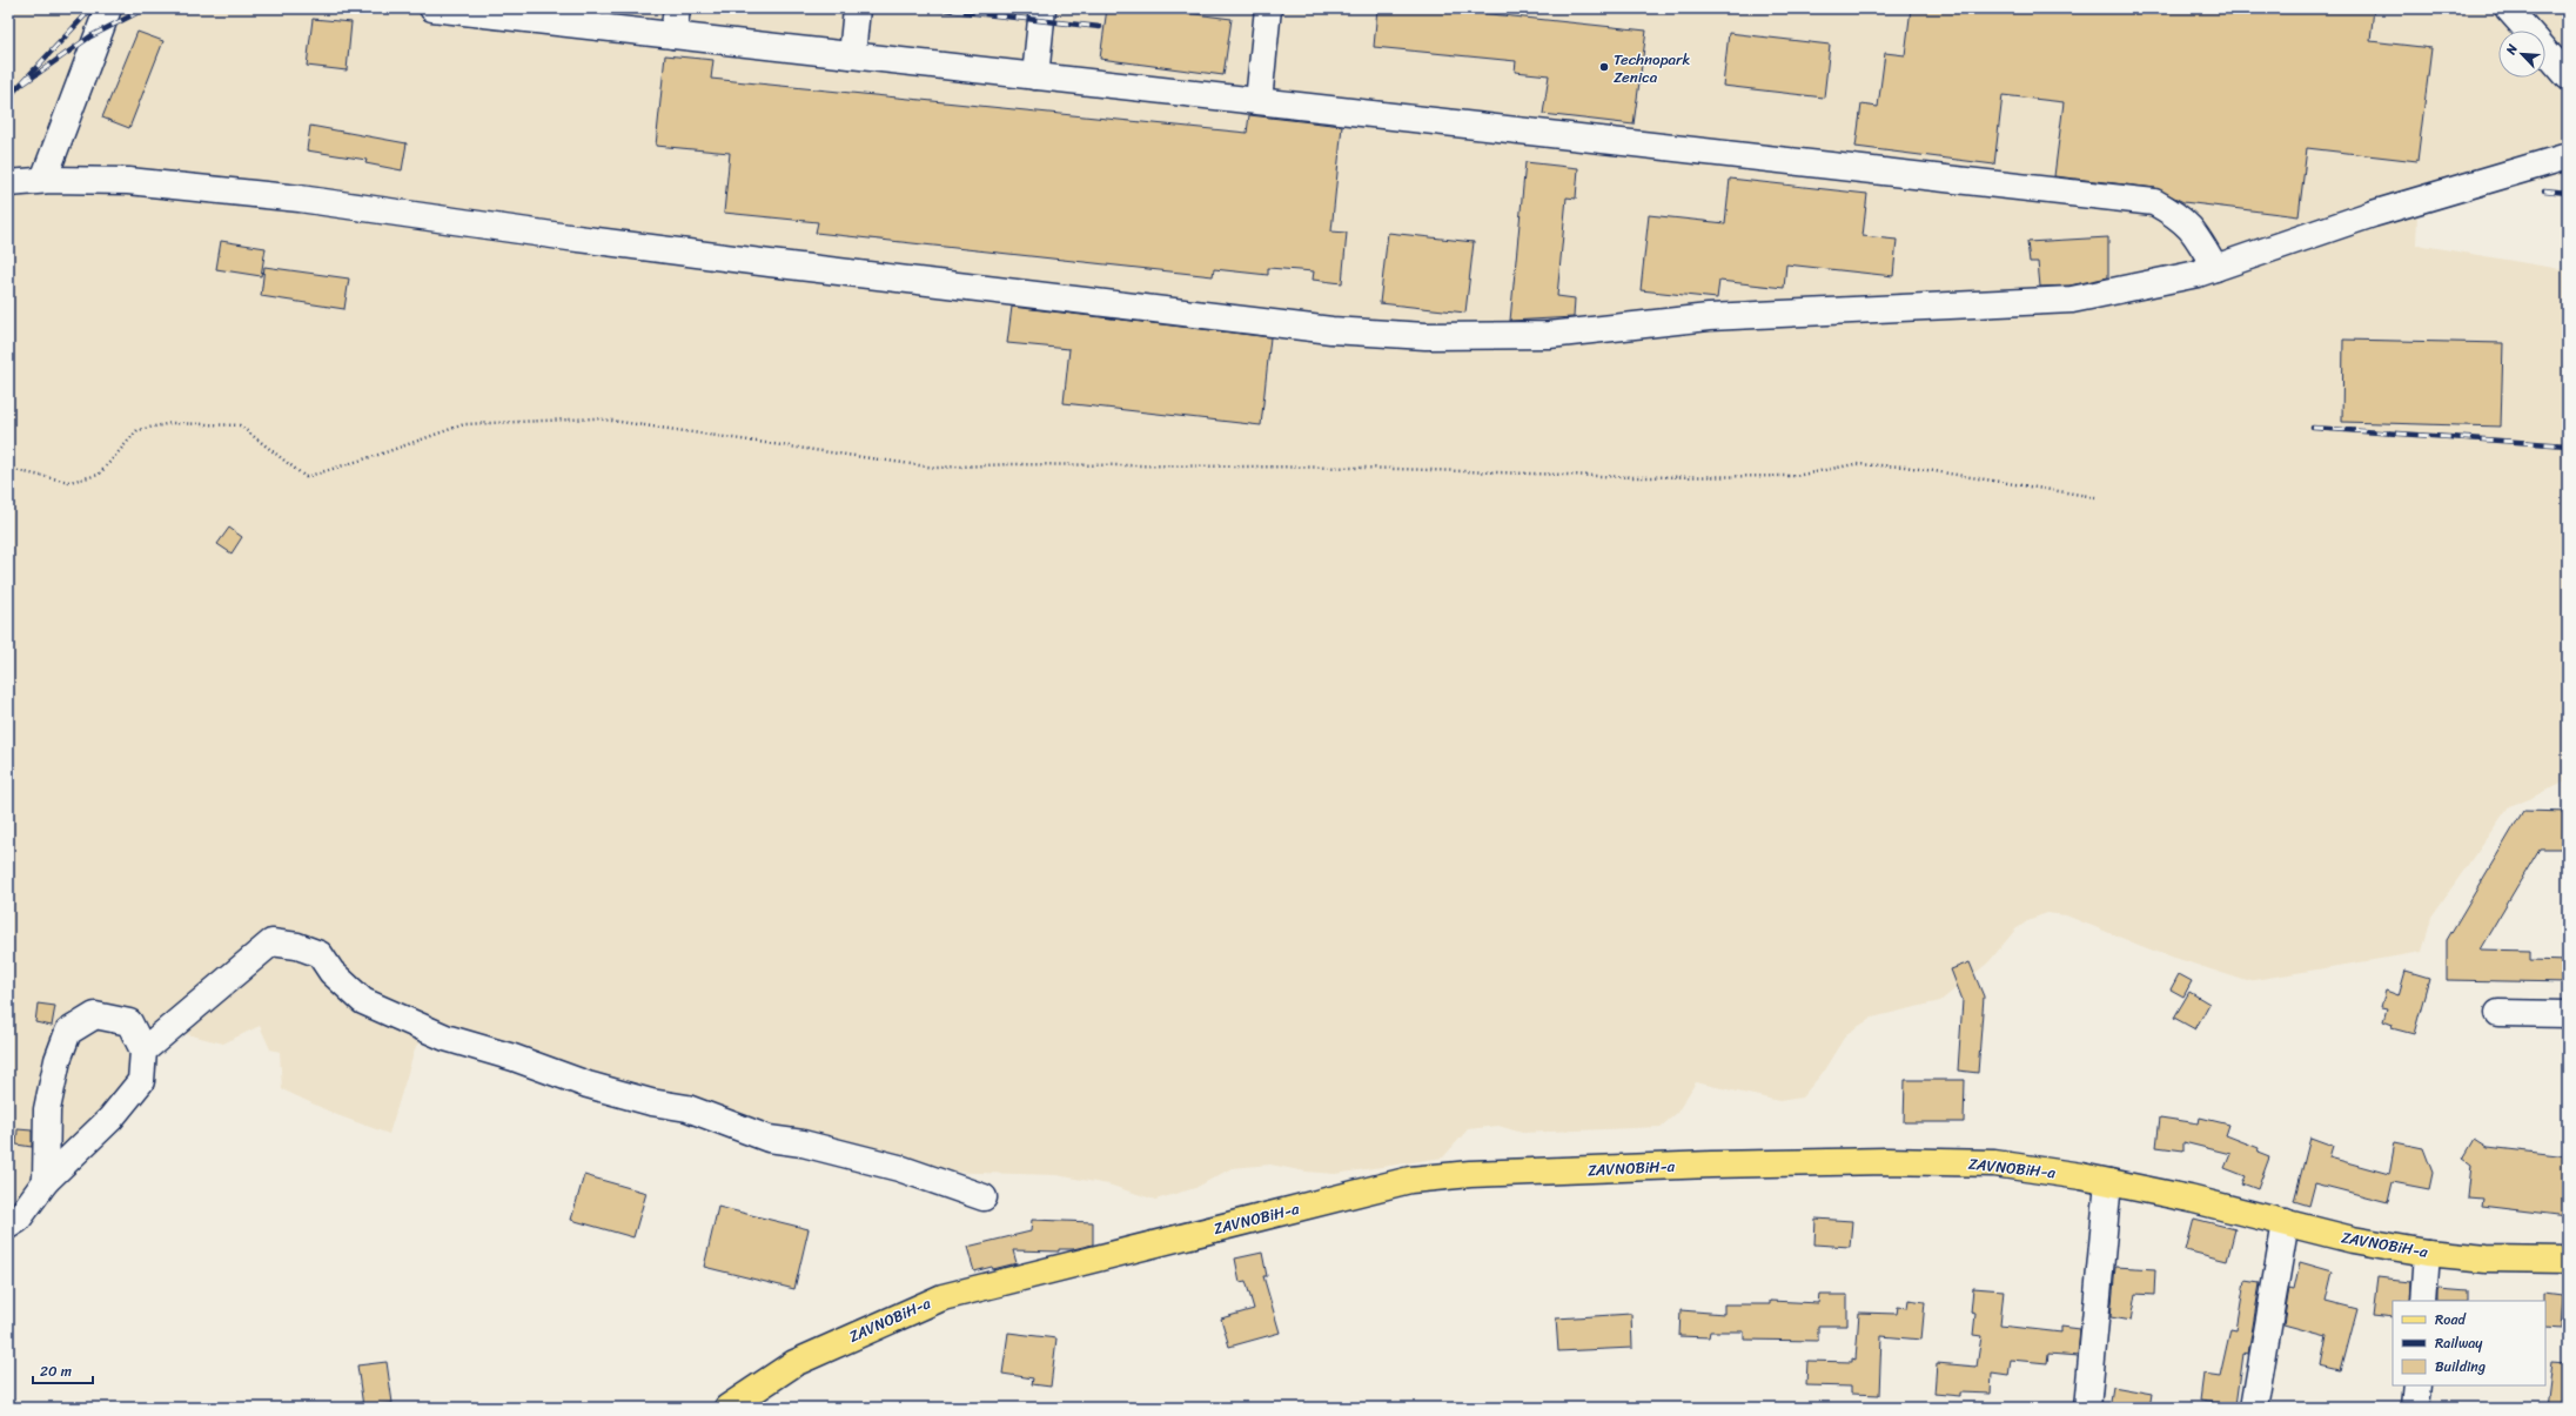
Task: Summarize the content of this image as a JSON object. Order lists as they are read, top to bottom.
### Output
{
  "streets": {
    "main road": ["ZAVNOBiH-a"]
  },
  "places": ["Technopark Zenica"],
  "legend": ["Road", "Railway", "Building"],
  "scale_bar": "20 m",
  "north": "top left"
}
